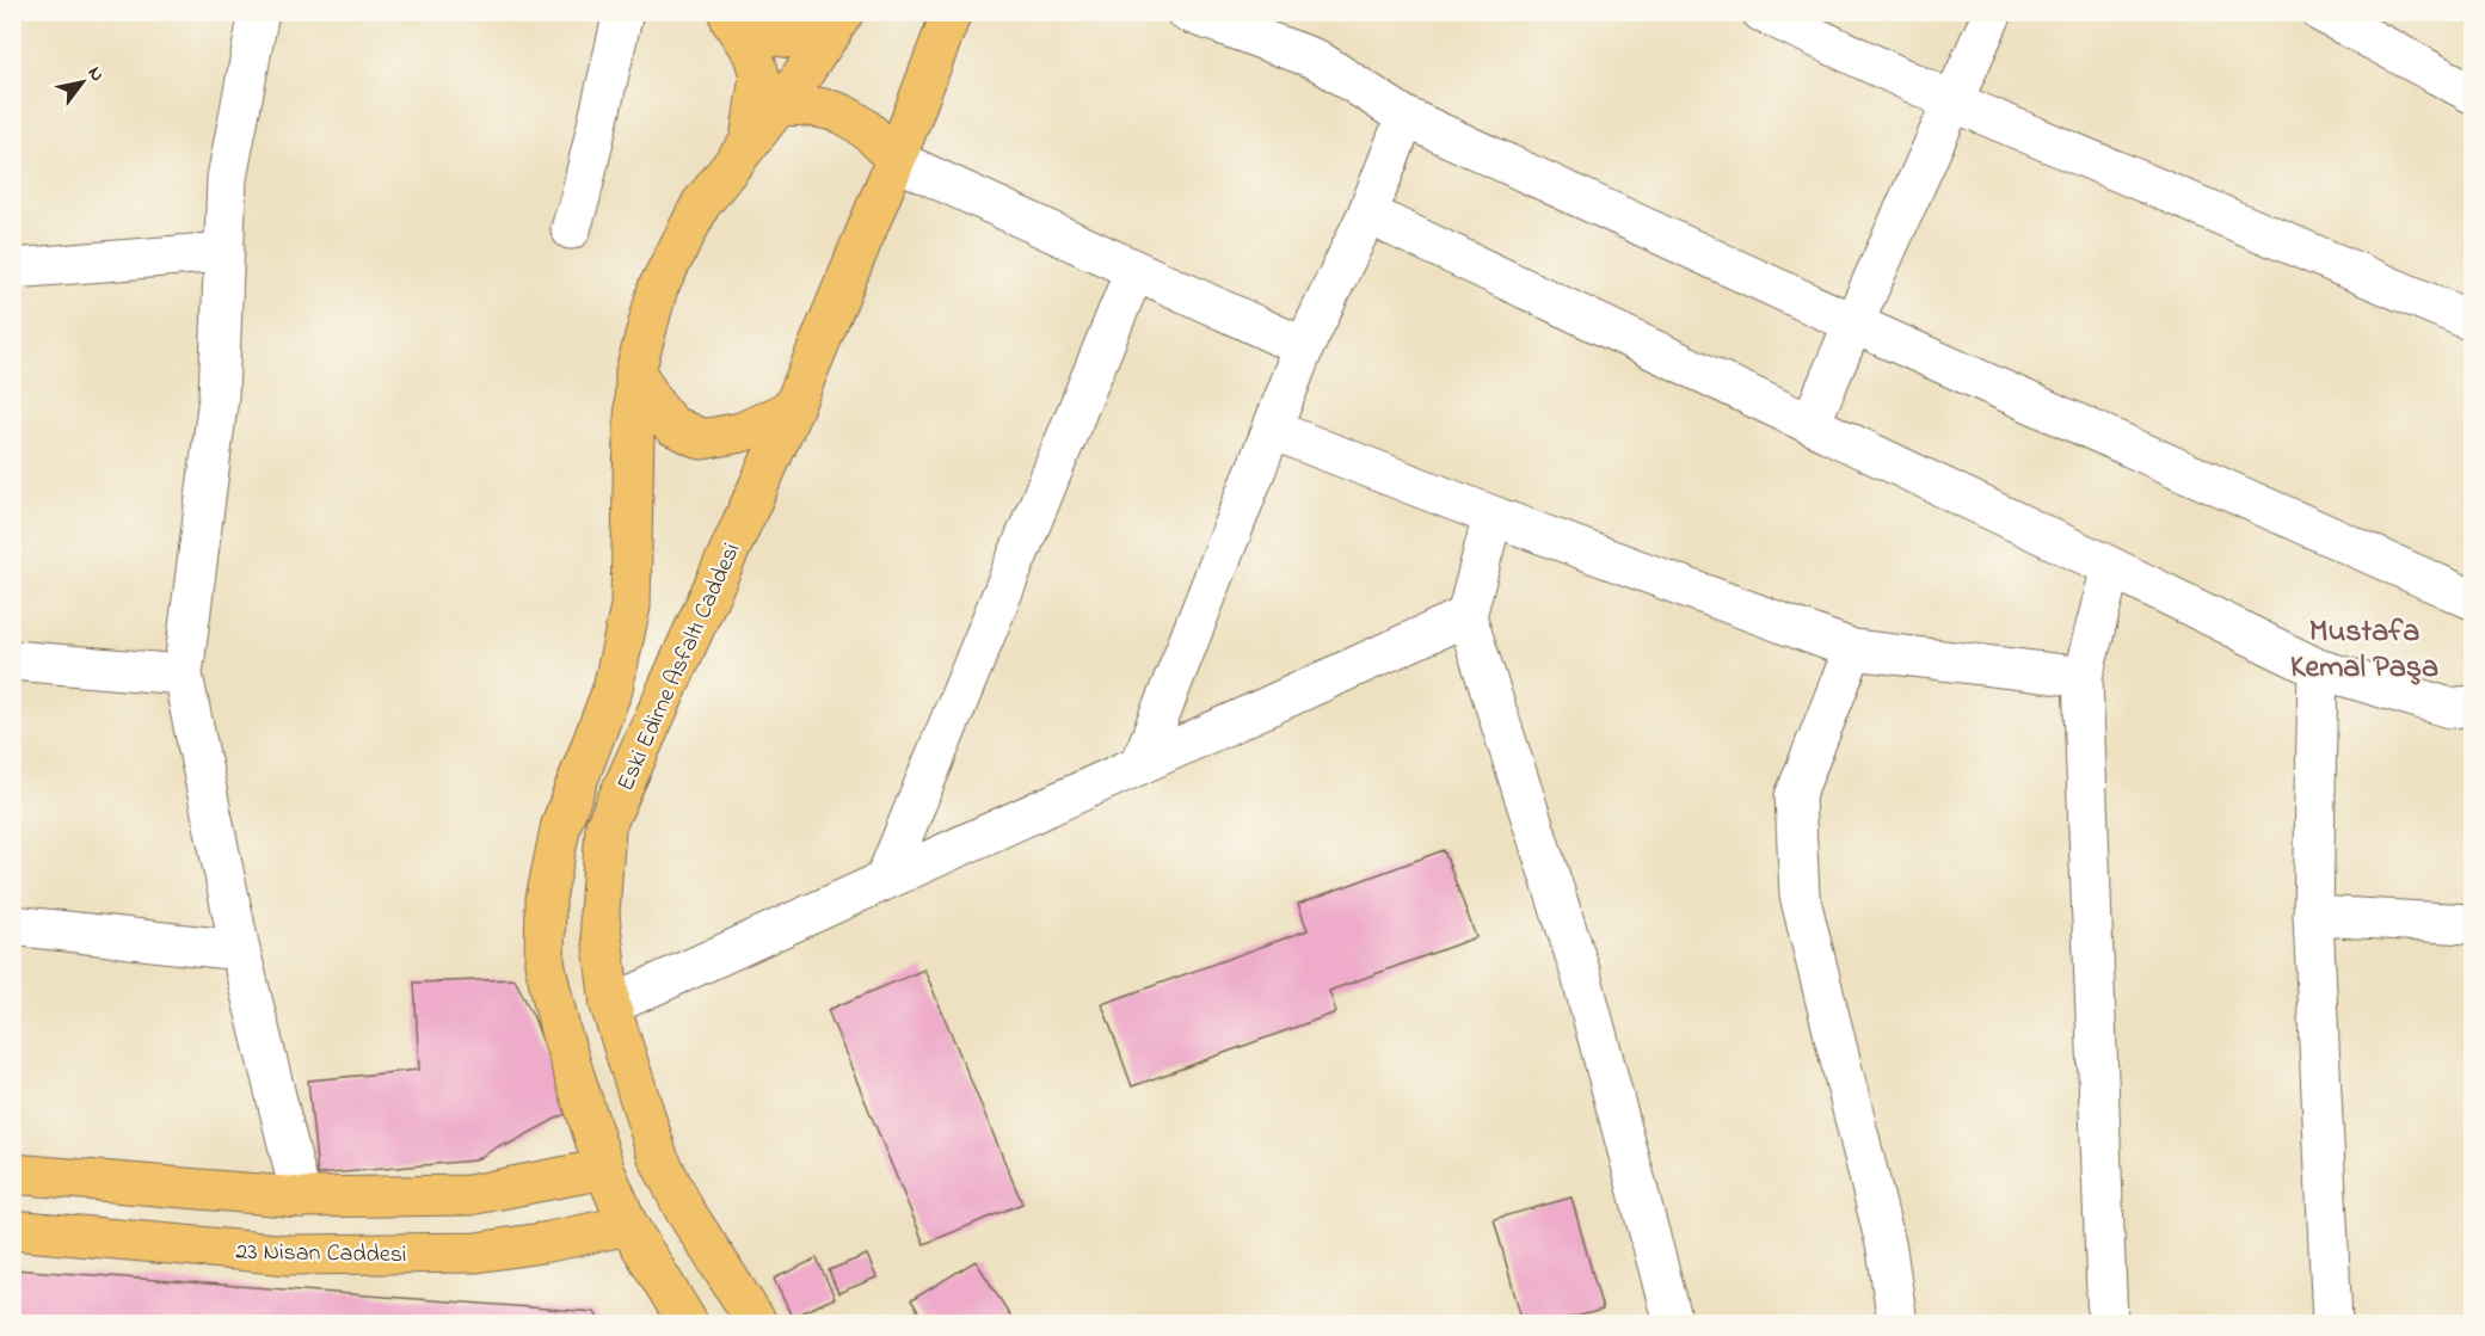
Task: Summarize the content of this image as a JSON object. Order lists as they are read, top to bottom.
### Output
{
  "streets": {
    "main road": ["Eski Edirne Asfaltı Caddesi", "23 Nisan Caddesi"]
  },
  "crossings": [
    ["Eski Edirne Asfaltı Caddesi", "23 Nisan Caddesi"]
  ],
  "districts": ["Mustafa Kemal Paşa"],
  "north": "top right"
}
